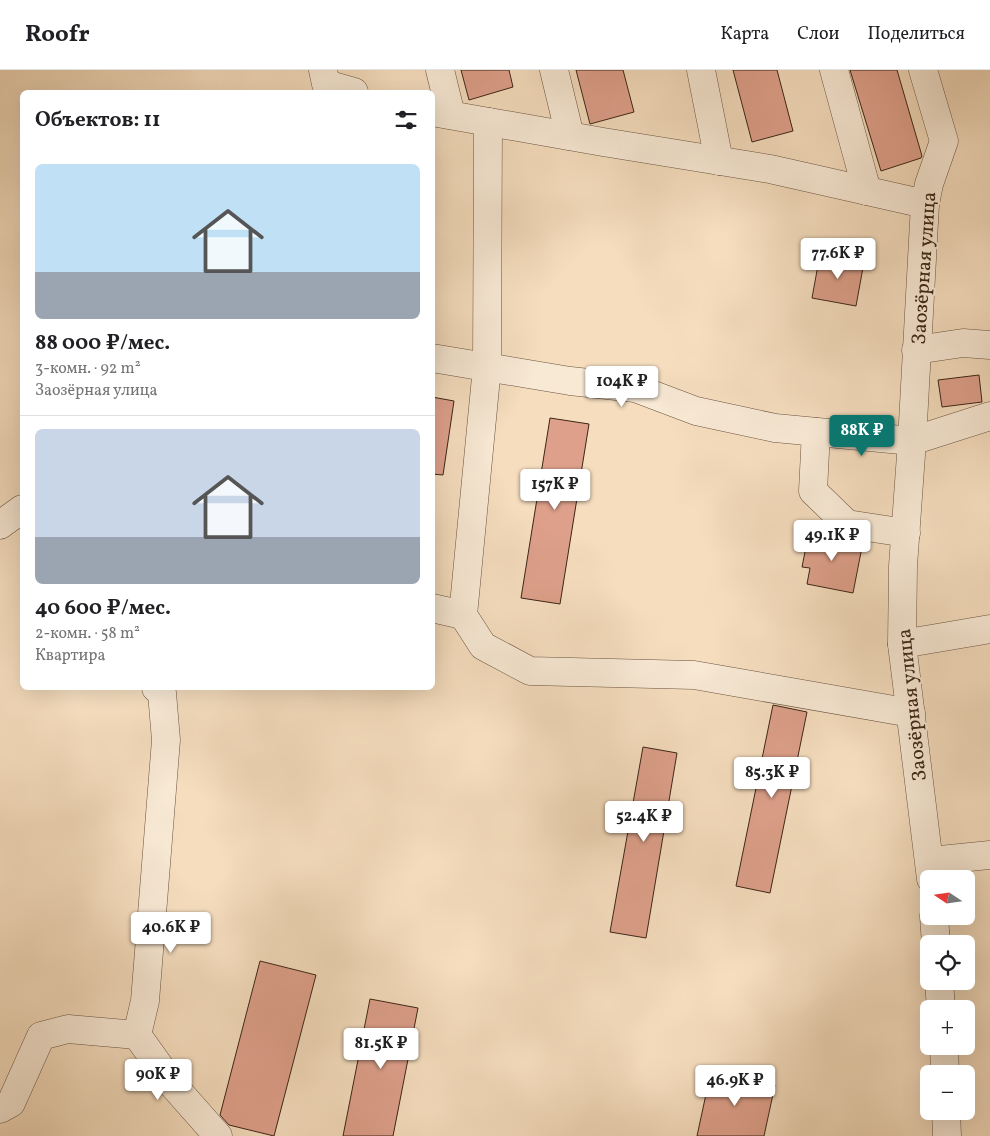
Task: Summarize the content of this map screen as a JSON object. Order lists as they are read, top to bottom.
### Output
{
  "streets": {
    "street": ["Заозёрная улица"]
  },
  "north": "left",
  "page": {
    "header": "Roofr",
    "nav": ["Карта", "Слои", "Поделиться"],
    "heading": "Объектов: 11",
    "list": [
      {
        "name": "88 000 ₽/мес.",
        "note": "3-комн. · 92 m² · Заозёрная улица"
      },
      {
        "name": "40 600 ₽/мес.",
        "note": "2-комн. · 58 m² · Квартира"
      }
    ],
    "price": [
      "77.6K ₽",
      "104K ₽",
      "88K ₽",
      "157K ₽",
      "49.1K ₽",
      "85.3K ₽",
      "52.4K ₽",
      "40.6K ₽",
      "81.5K ₽",
      "90K ₽",
      "46.9K ₽"
    ],
    "map_buttons": ["+", "−"]
  }
}
